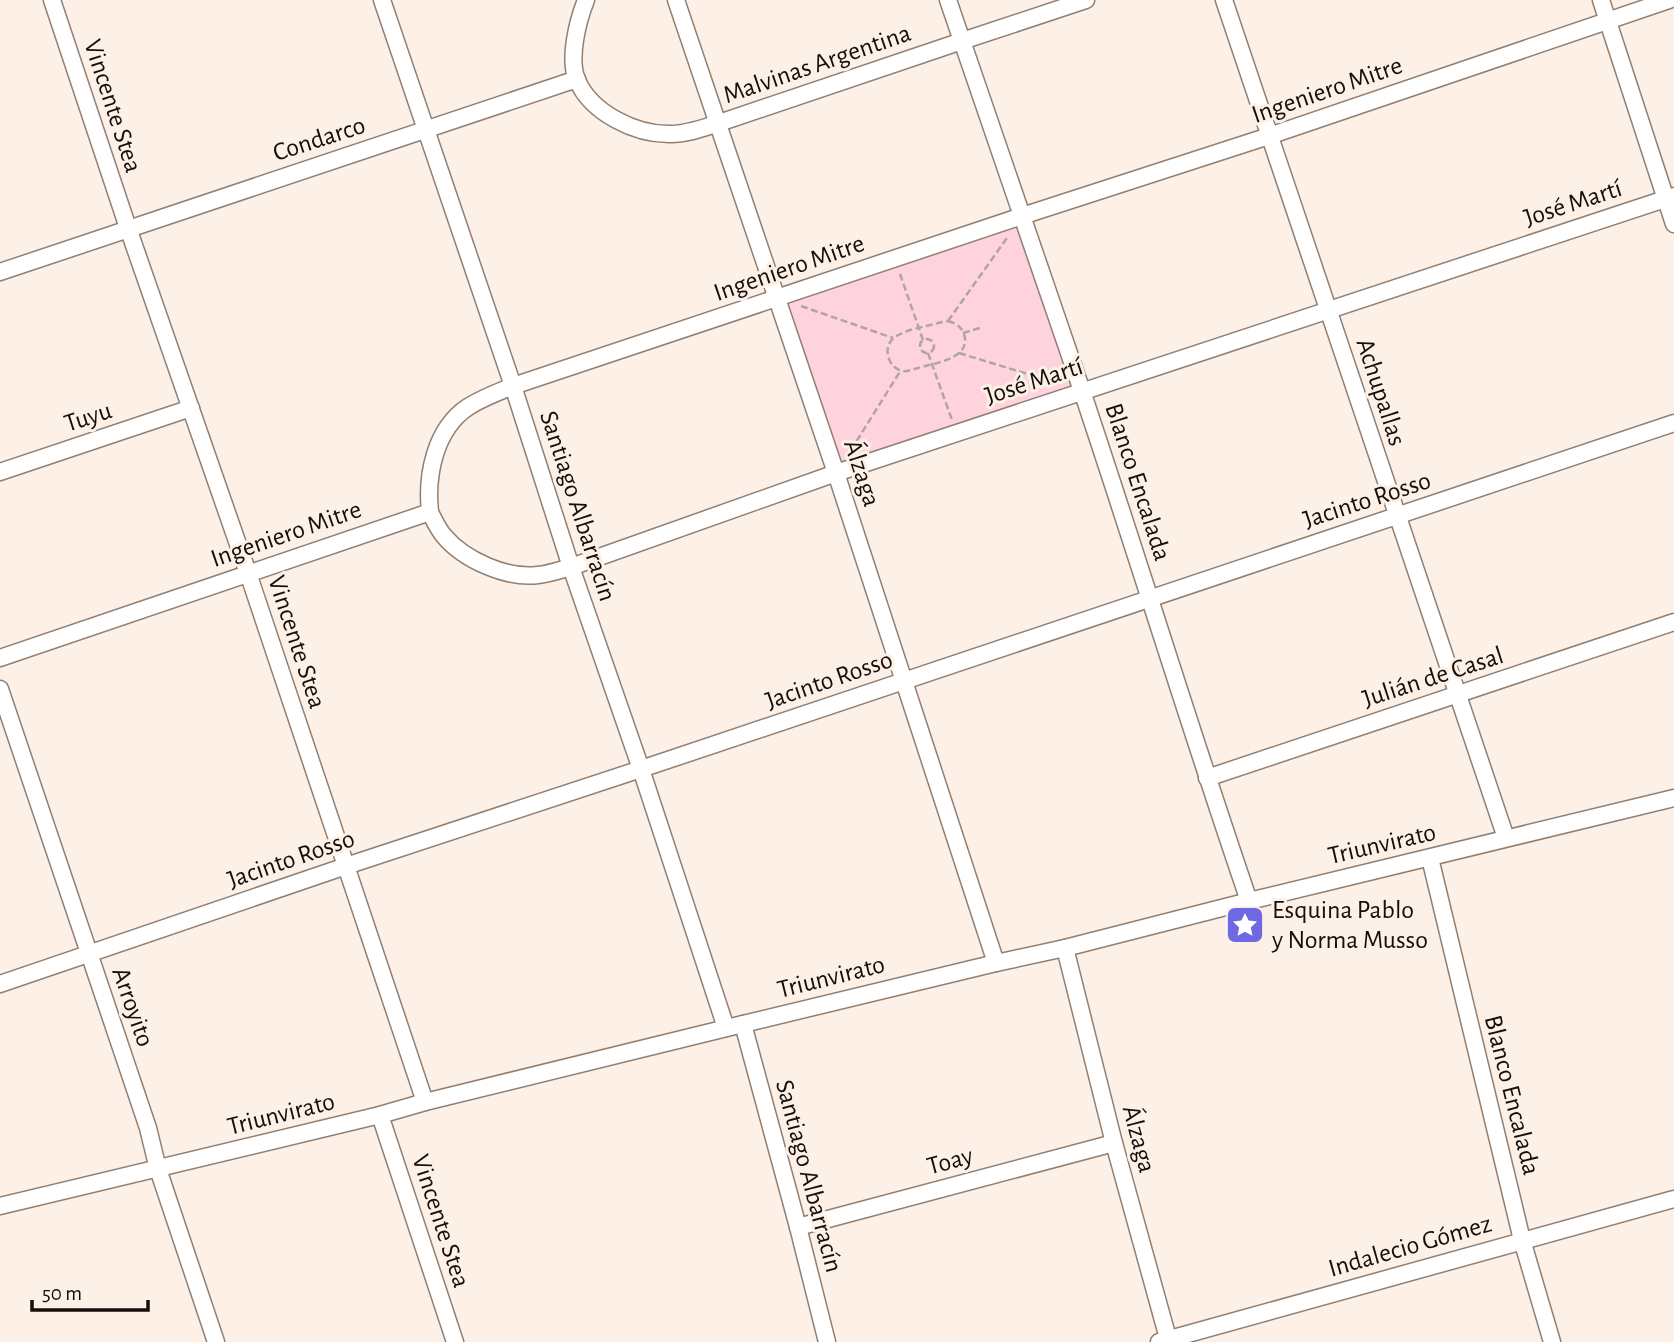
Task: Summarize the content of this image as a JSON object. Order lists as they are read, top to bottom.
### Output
{
  "streets": {
    "street": [
      "Malvinas Argentina",
      "Ingeniero Mitre",
      "Vincente Stea",
      "Condarco",
      "José Martí",
      "Achupallas",
      "Tuyu",
      "Álzaga",
      "Blanco Encalada",
      "Jacinto Rosso",
      "Santiago Albarracín",
      "Julián de Casal",
      "Triunvirato",
      "Arroyito",
      "Toay",
      "Indalecio Gómez"
    ]
  },
  "crossings": [
    ["Malvinas Argentina", "Condarco"],
    ["Malvinas Argentina", "Álzaga"],
    ["Malvinas Argentina", "Blanco Encalada"],
    ["Ingeniero Mitre", "Vincente Stea"],
    ["Ingeniero Mitre", "José Martí"],
    ["Ingeniero Mitre", "Achupallas"],
    ["Ingeniero Mitre", "Álzaga"],
    ["Ingeniero Mitre", "Blanco Encalada"],
    ["Ingeniero Mitre", "Santiago Albarracín"],
    ["Vincente Stea", "Condarco"],
    ["Vincente Stea", "Tuyu"],
    ["Vincente Stea", "Jacinto Rosso"],
    ["Vincente Stea", "Triunvirato"],
    ["Condarco", "Santiago Albarracín"],
    ["José Martí", "Achupallas"],
    ["José Martí", "Álzaga"],
    ["José Martí", "Blanco Encalada"],
    ["José Martí", "Santiago Albarracín"],
    ["Achupallas", "Jacinto Rosso"],
    ["Achupallas", "Julián de Casal"],
    ["Achupallas", "Triunvirato"],
    ["Álzaga", "Jacinto Rosso"],
    ["Álzaga", "Triunvirato"],
    ["Álzaga", "Toay"],
    ["Álzaga", "Indalecio Gómez"],
    ["Blanco Encalada", "Jacinto Rosso"],
    ["Blanco Encalada", "Julián de Casal"],
    ["Blanco Encalada", "Triunvirato"],
    ["Blanco Encalada", "Indalecio Gómez"],
    ["Jacinto Rosso", "Santiago Albarracín"],
    ["Jacinto Rosso", "Arroyito"],
    ["Santiago Albarracín", "Triunvirato"],
    ["Santiago Albarracín", "Toay"],
    ["Triunvirato", "Arroyito"]
  ],
  "places": {
    "place": ["Esquina Pablo y Norma Musso"]
  },
  "scale_bar": "50 m"
}
